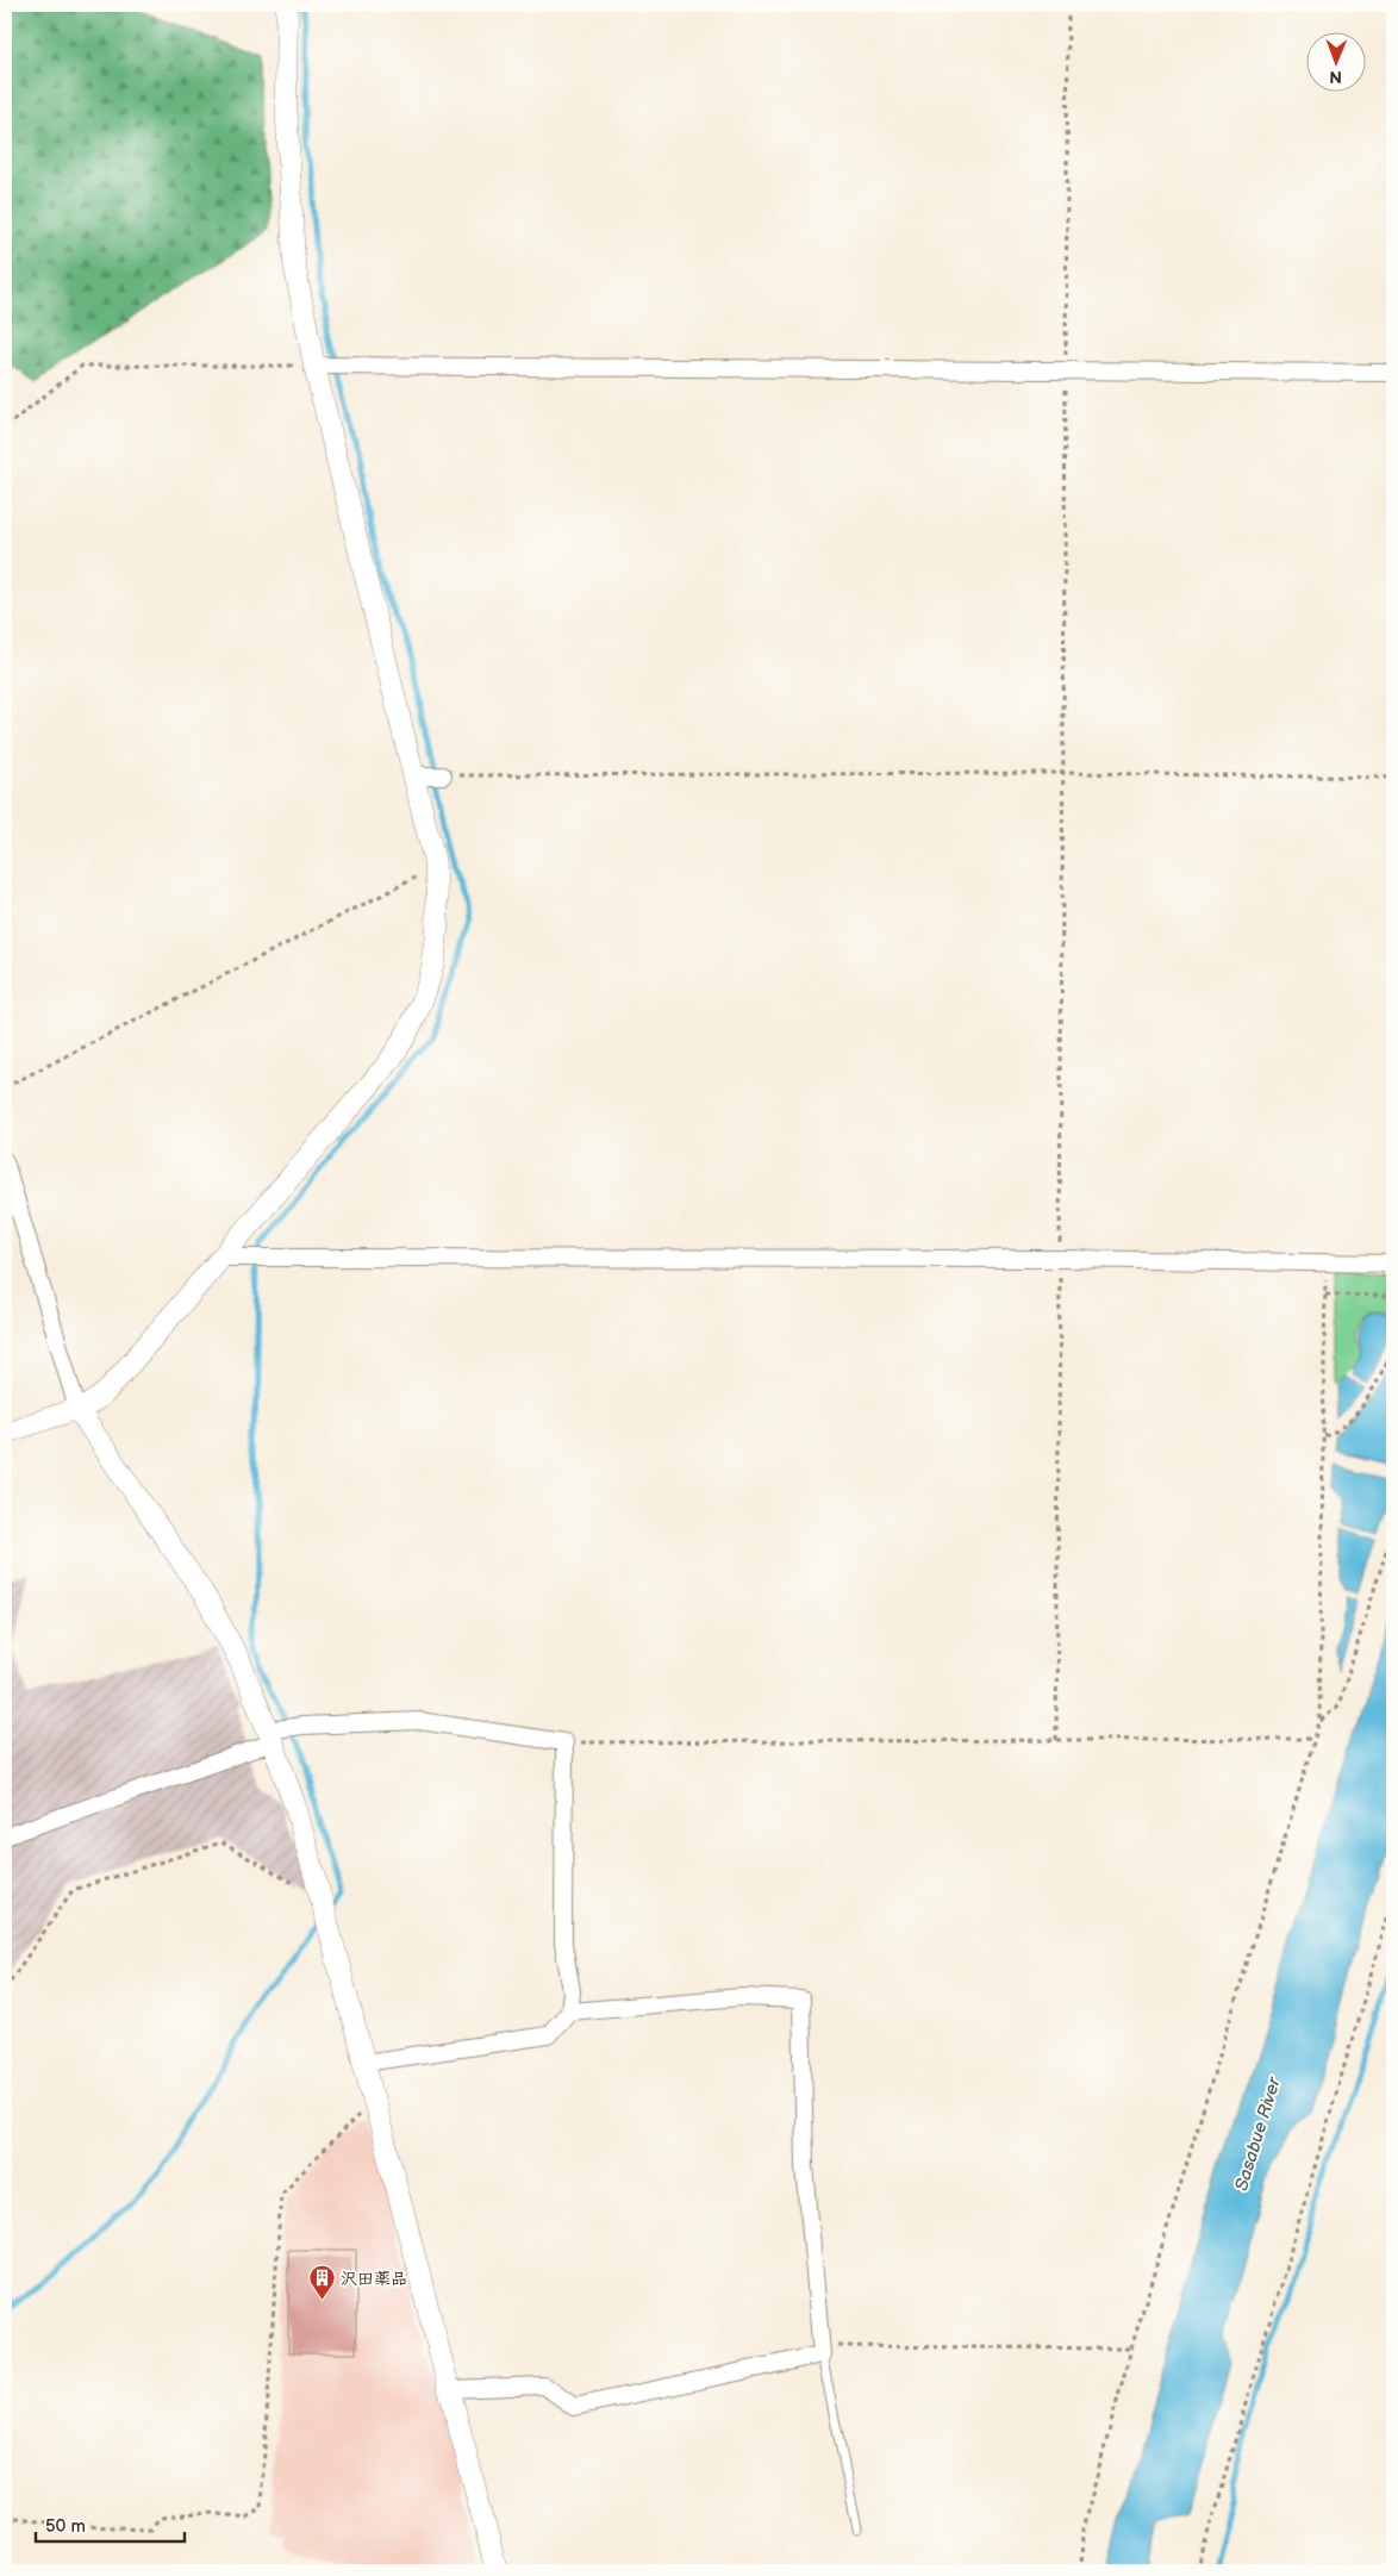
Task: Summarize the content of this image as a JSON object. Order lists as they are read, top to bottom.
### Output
{
  "water": ["Sasabue River"],
  "places": {
    "building": ["沢田薬品"]
  },
  "scale_bar": "50 m",
  "north": "bottom"
}
